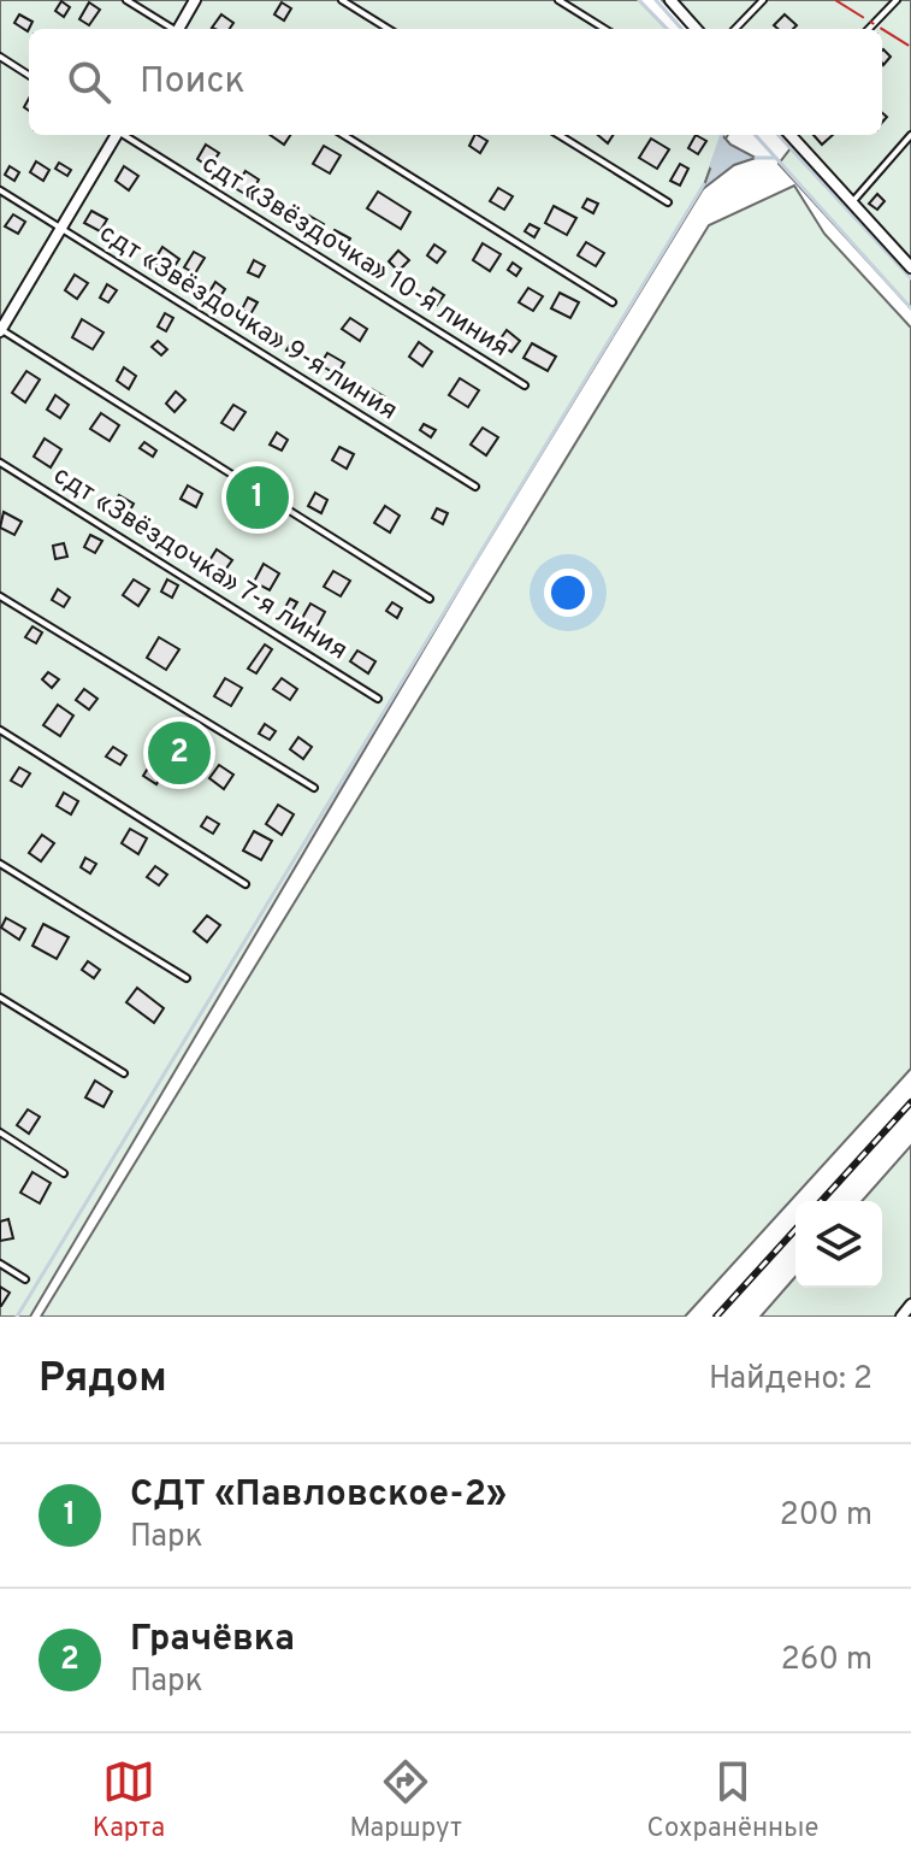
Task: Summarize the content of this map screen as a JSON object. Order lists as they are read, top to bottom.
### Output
{
  "streets": {
    "lane": ["сдт «Звёздочка» 10-я линия", "сдт «Звёздочка» 9-я линия", "сдт «Звёздочка» 7-я линия"]
  },
  "page": {
    "search": "Поиск",
    "pins": ["1", "2"],
    "heading": ["Рядом", "Найдено: 2"],
    "list": [
      {
        "mark": "1",
        "name": "СДТ «Павловское-2»",
        "note": "Парк",
        "value": "200 m"
      },
      {
        "mark": "2",
        "name": "Грачёвка",
        "note": "Парк",
        "value": "260 m"
      }
    ],
    "nav": ["Карта", "Маршрут", "Сохранённые"]
  }
}
